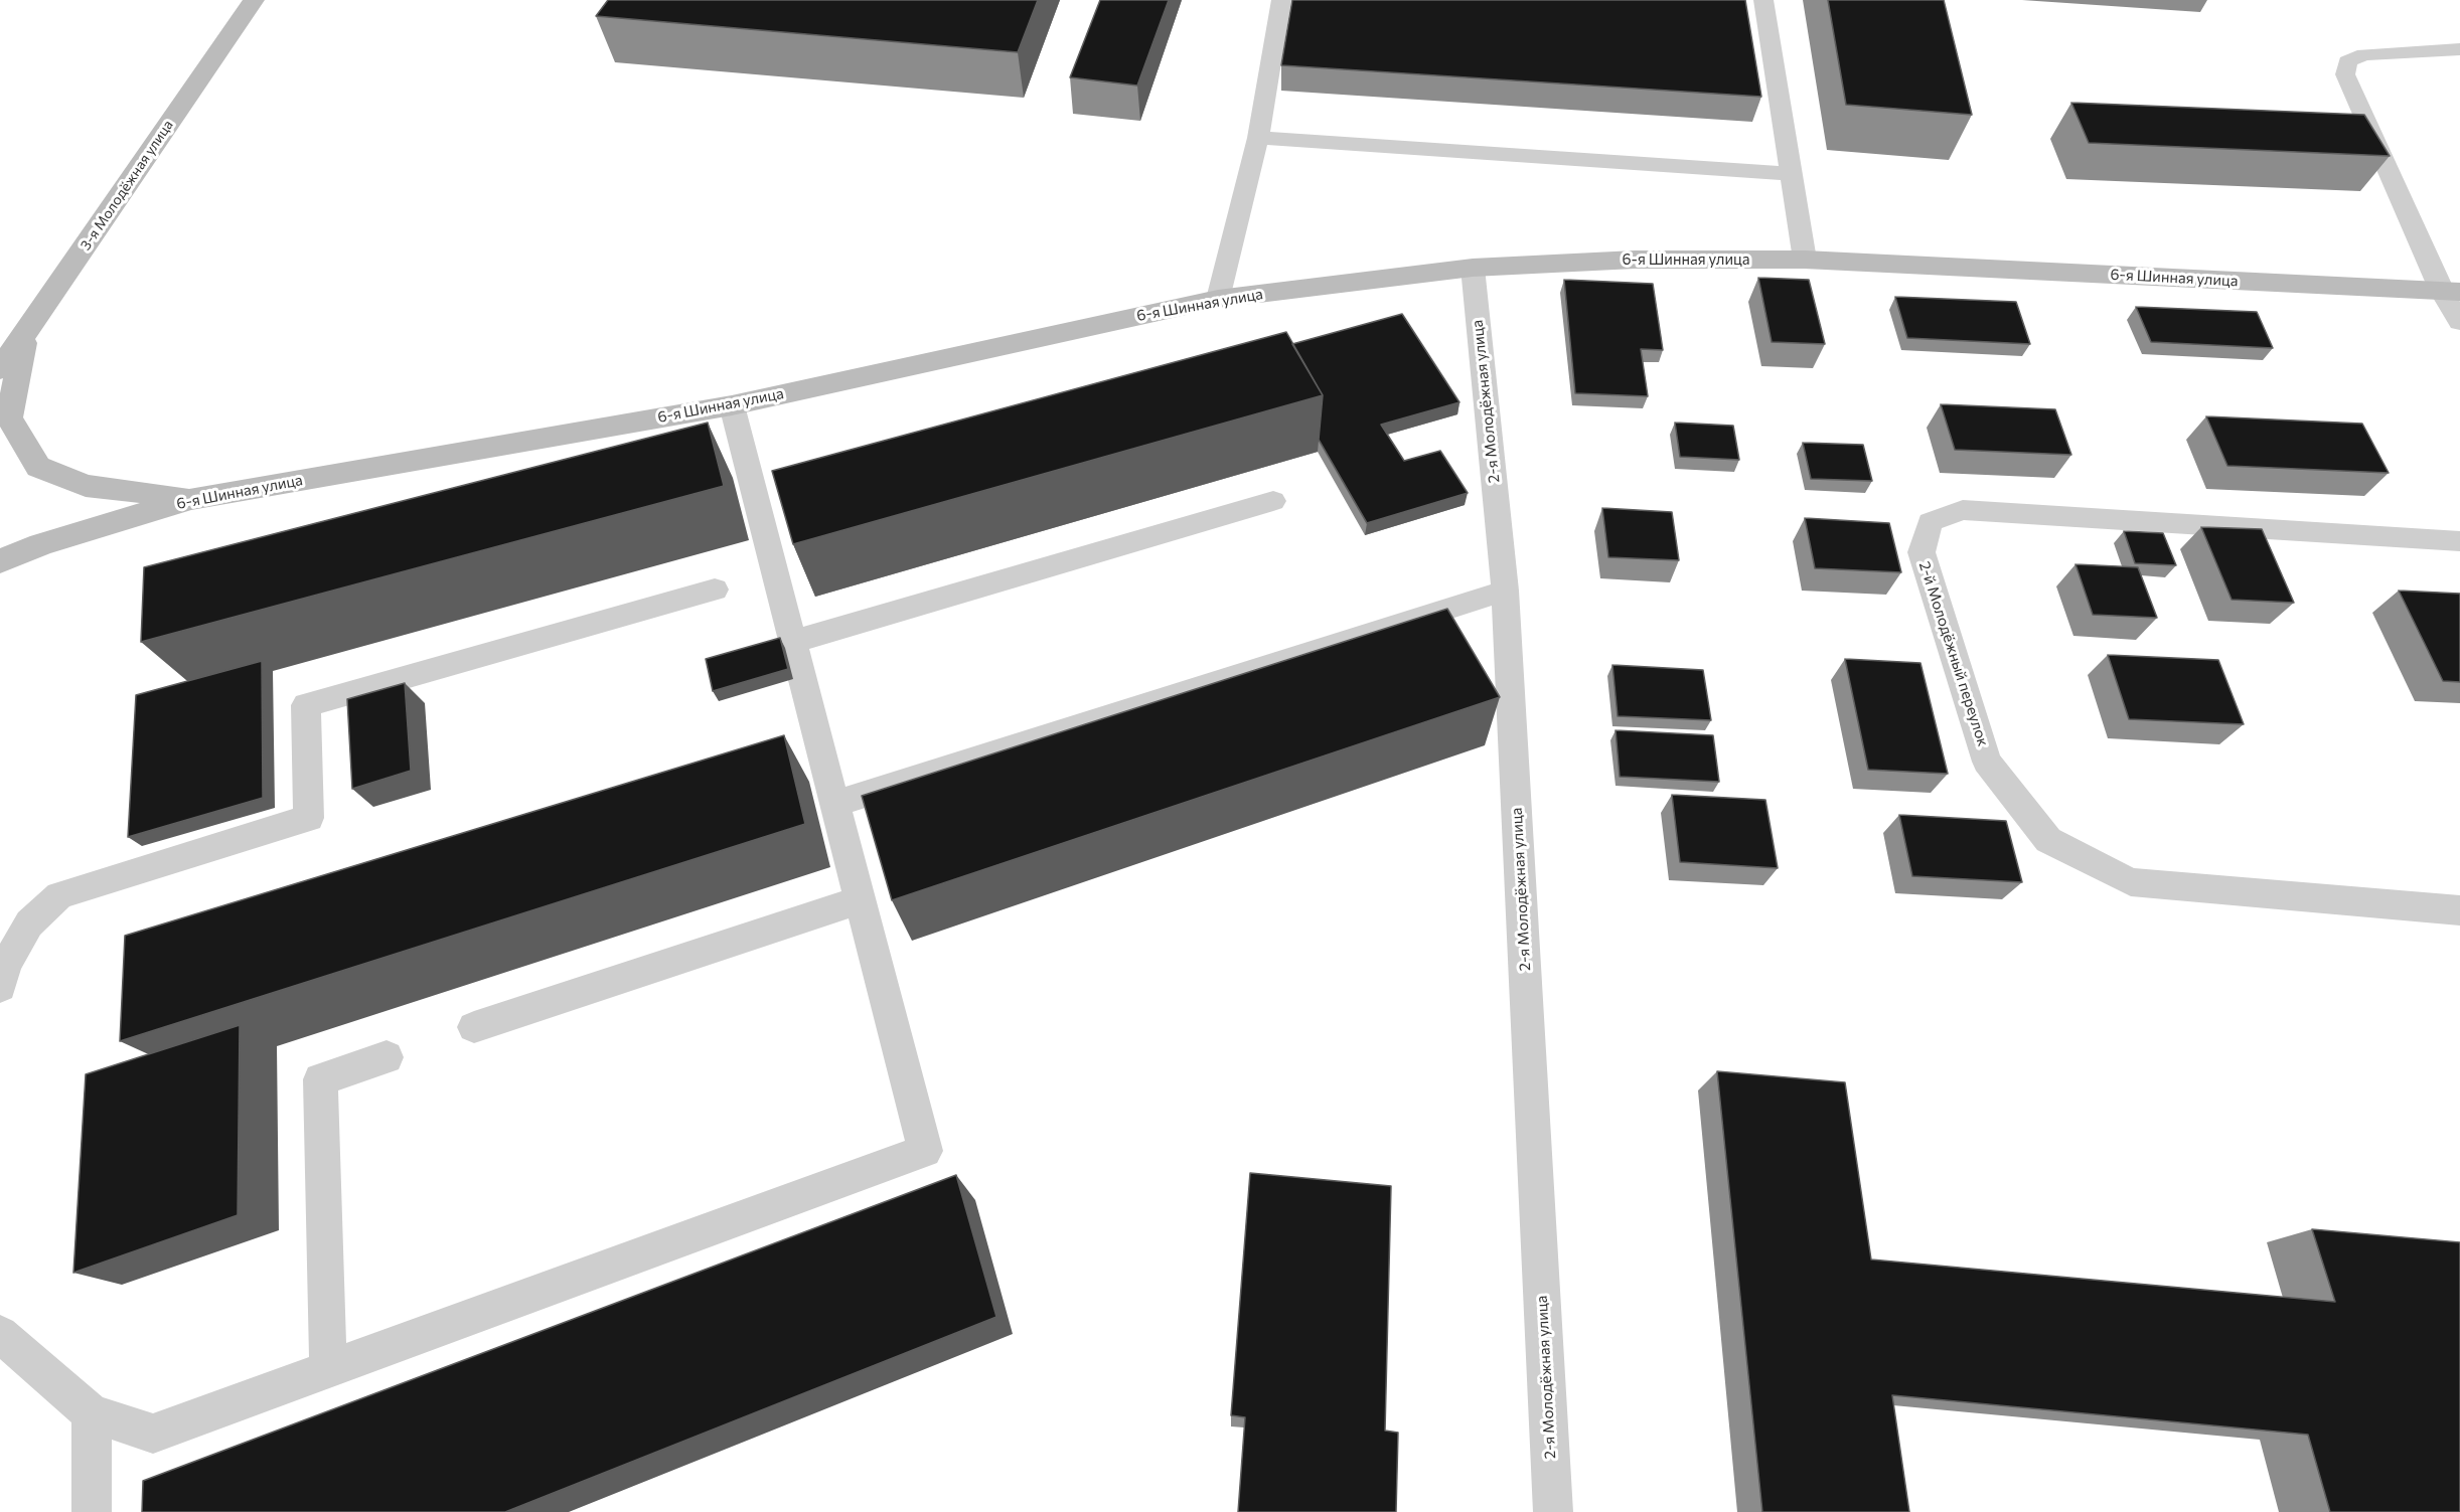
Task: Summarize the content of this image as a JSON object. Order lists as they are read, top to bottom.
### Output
{
  "streets": {
    "main road": ["3-я Молодёжная улица", "6-я Шинная улица"],
    "lane": ["2-я Молодёжная улица", "2-й Молодёжный переулок"]
  },
  "crossings": [
    ["6-я Шинная улица", "2-я Молодёжная улица"]
  ]
}
